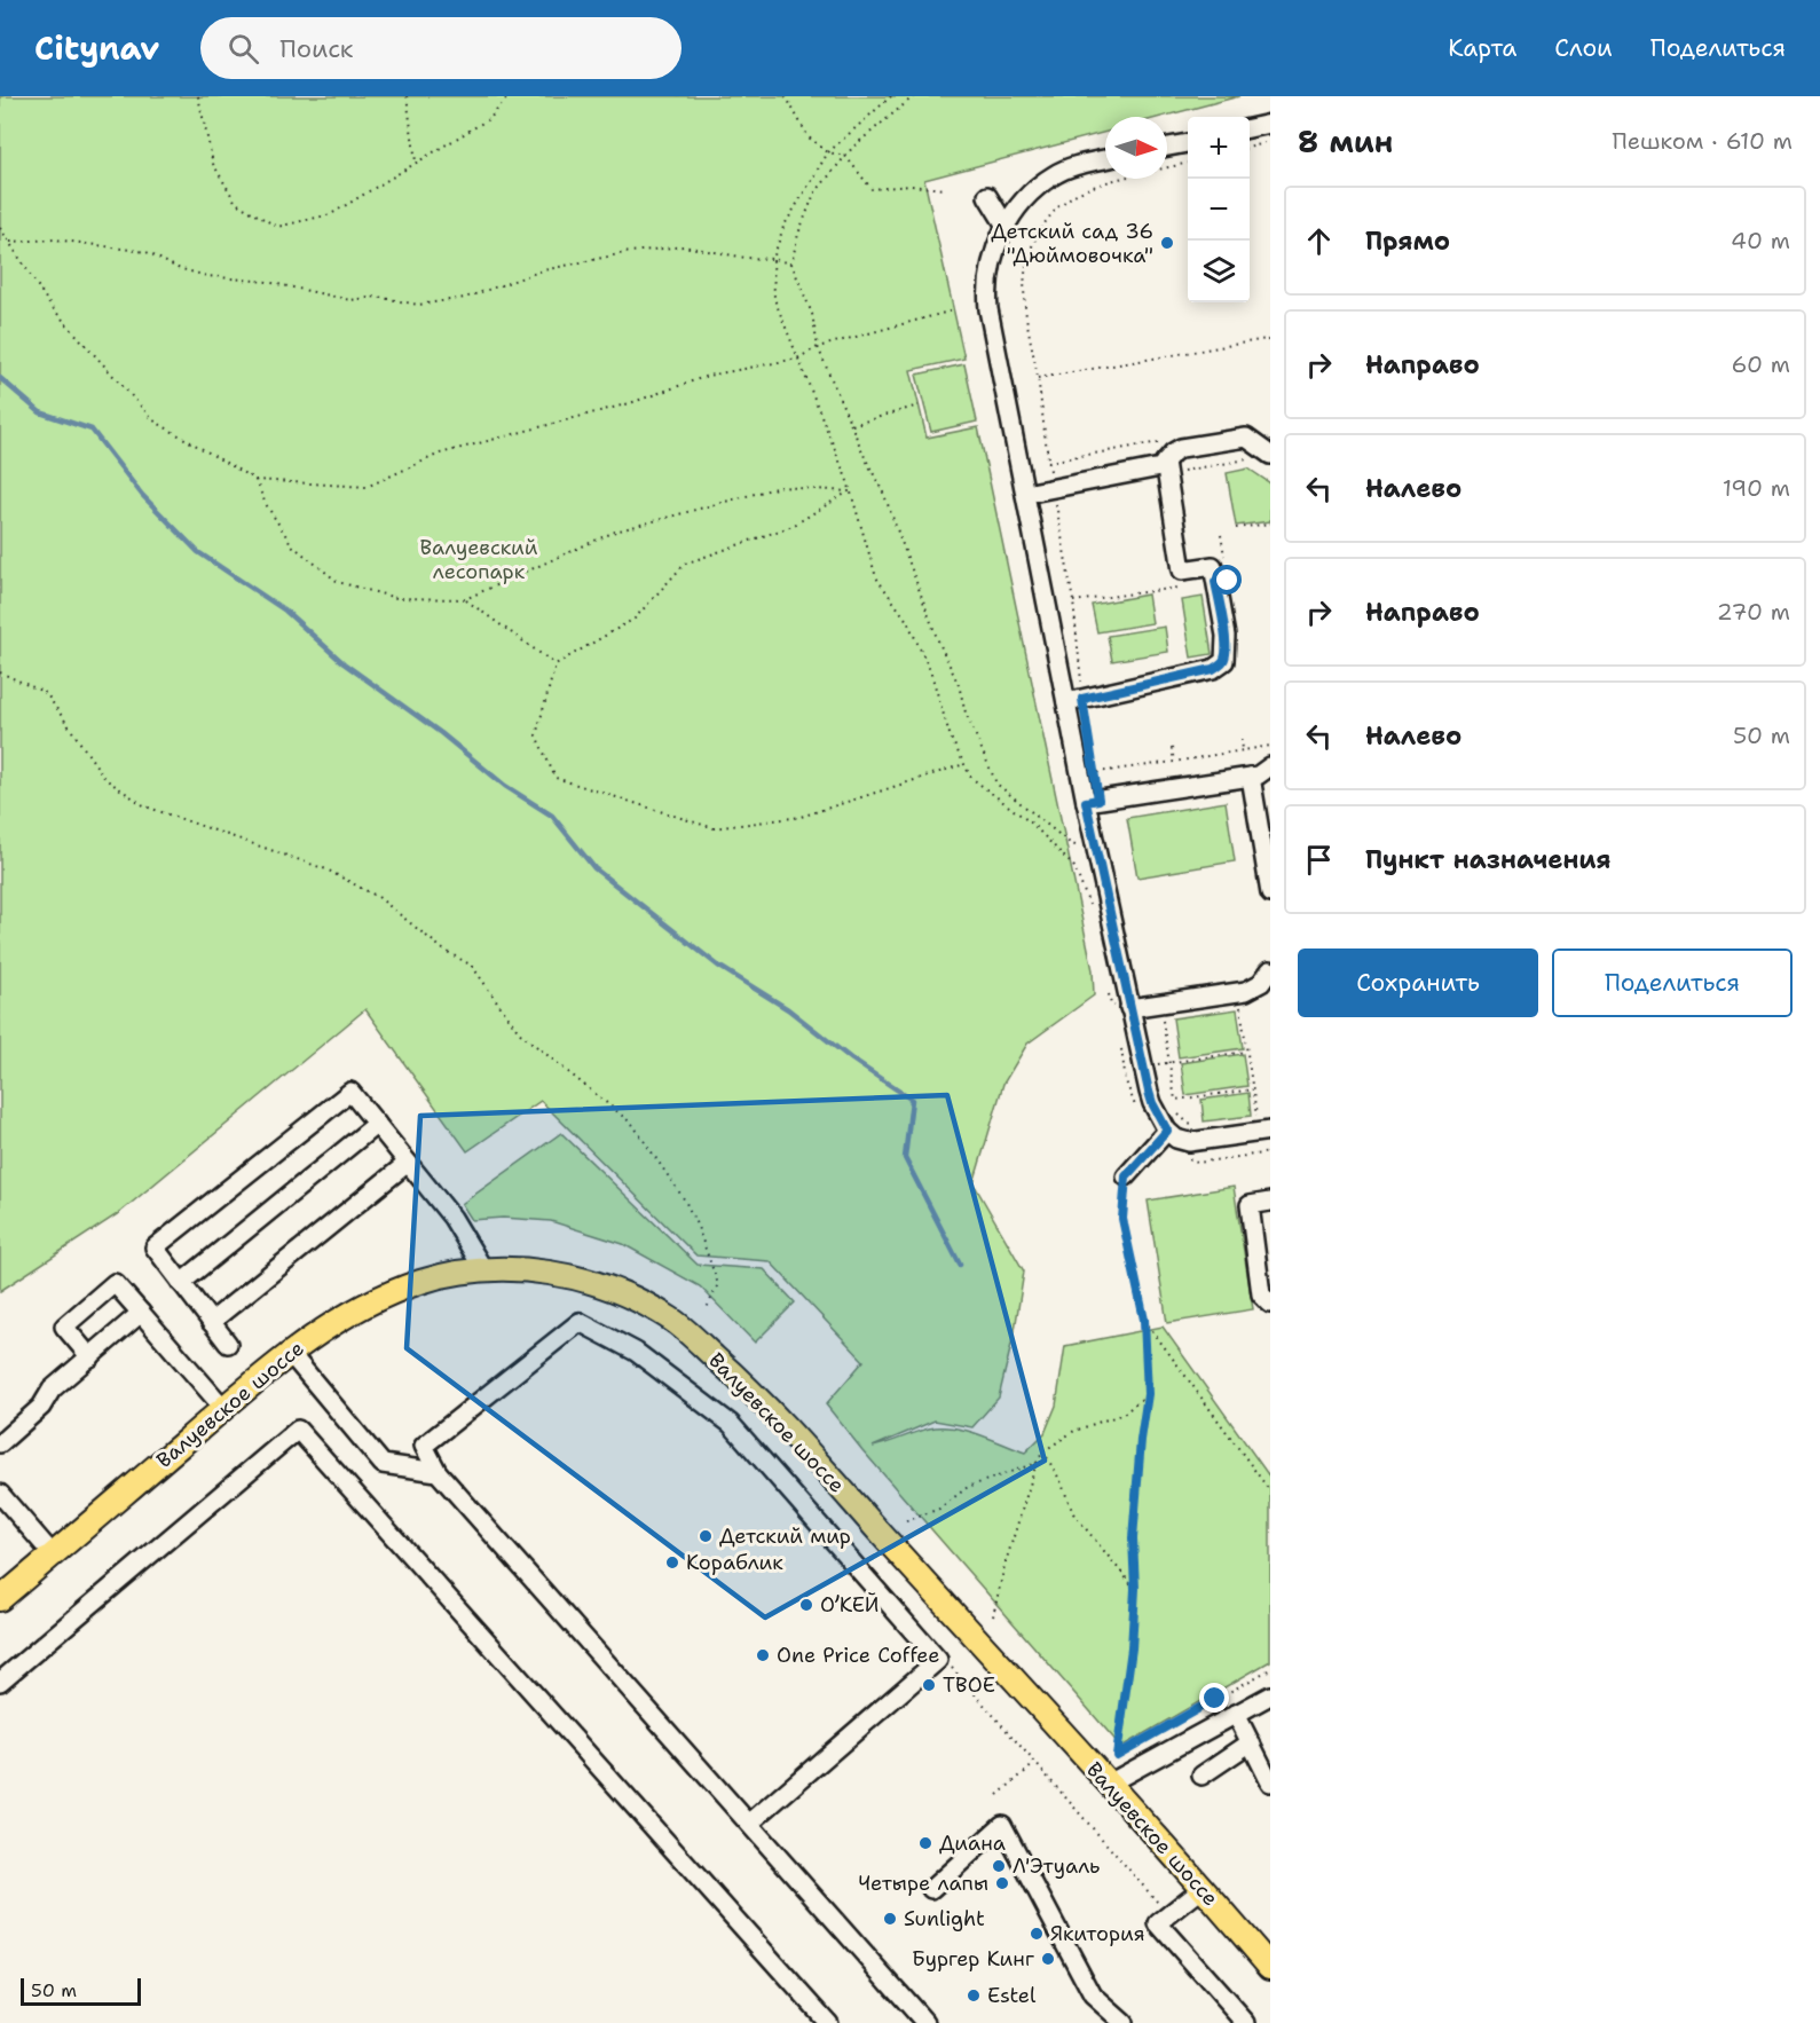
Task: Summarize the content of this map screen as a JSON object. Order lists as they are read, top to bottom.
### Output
{
  "streets": {
    "main road": ["Валуевское шоссе"]
  },
  "parks": ["Валуевский лесопарк"],
  "places": [
    "Детский сад 36 \"Дюймовочка\"",
    "Детский мир",
    "Кораблик",
    "О’КЕЙ",
    "One Price Coffee",
    "ТВОЕ",
    "Диана",
    "Л'Этуаль",
    "Четыре лапы",
    "Sunlight",
    "Якитория",
    "Бургер Кинг",
    "Estel"
  ],
  "scale_bar": "50 m",
  "north": "right",
  "page": {
    "header": "Citynav",
    "search": "Поиск",
    "nav": ["Карта", "Слои", "Поделиться"],
    "heading": ["8 мин", "Пешком · 610 m"],
    "map_buttons": ["+", "−"],
    "list": [
      ["Прямо", "40 m"],
      ["Направо", "60 m"],
      ["Налево", "190 m"],
      ["Направо", "270 m"],
      ["Налево", "50 m"],
      "Пункт назначения"
    ],
    "buttons": ["Сохранить", "Поделиться"],
    "scale": "50 m"
  }
}
